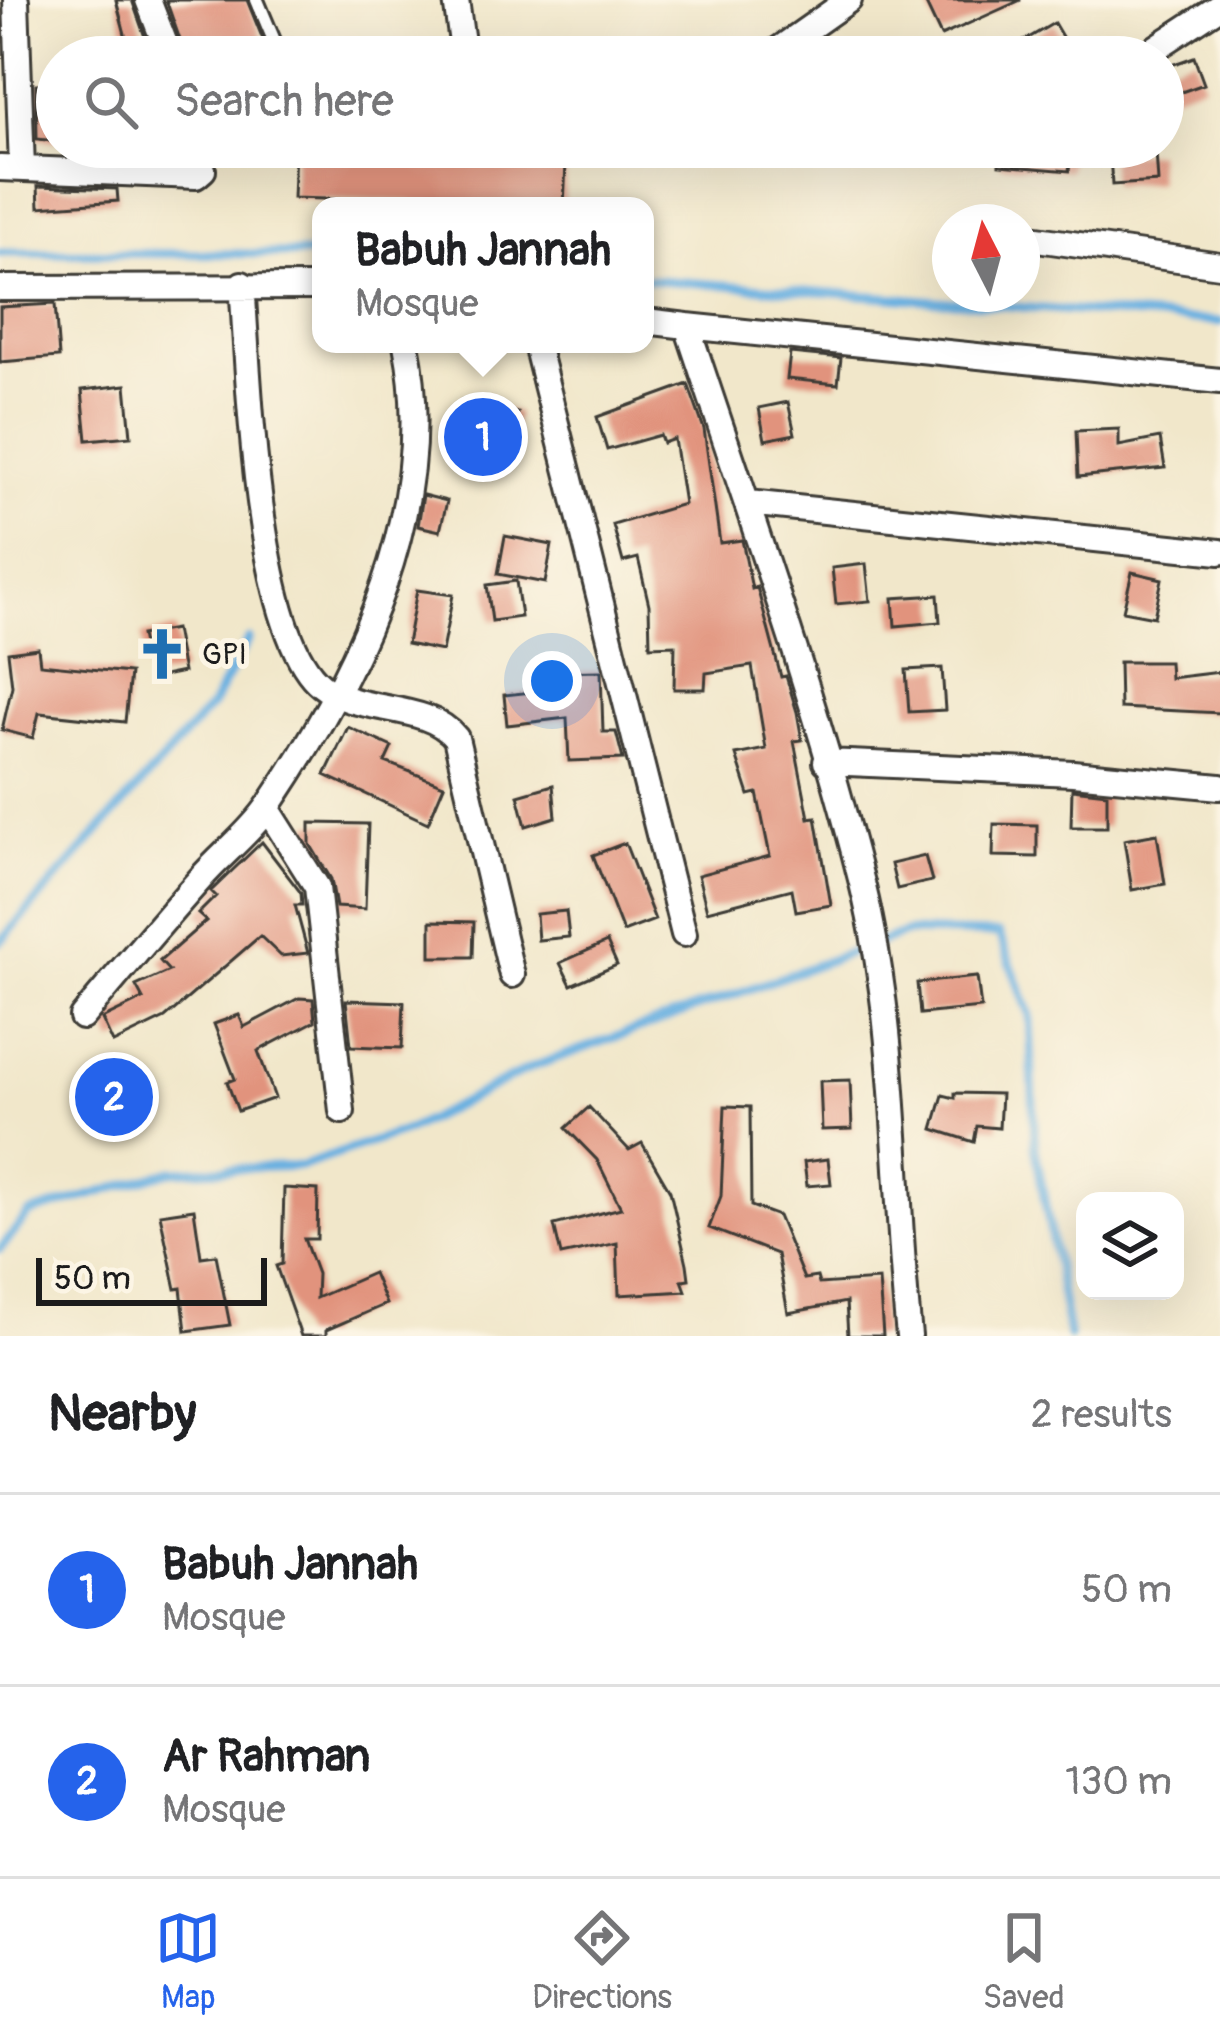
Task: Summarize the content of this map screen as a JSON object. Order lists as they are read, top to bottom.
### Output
{
  "places": {
    "church": ["GPI"]
  },
  "scale_bar": "50 m",
  "north": "top",
  "page": {
    "search": "Search here",
    "popup": ["Babuh Jannah", "Mosque"],
    "pins": ["1", "2"],
    "scale": "50 m",
    "heading": ["Nearby", "2 results"],
    "list": [
      {
        "mark": "1",
        "name": "Babuh Jannah",
        "note": "Mosque",
        "value": "50 m"
      },
      {
        "mark": "2",
        "name": "Ar Rahman",
        "note": "Mosque",
        "value": "130 m"
      }
    ],
    "nav": ["Map", "Directions", "Saved"]
  }
}
